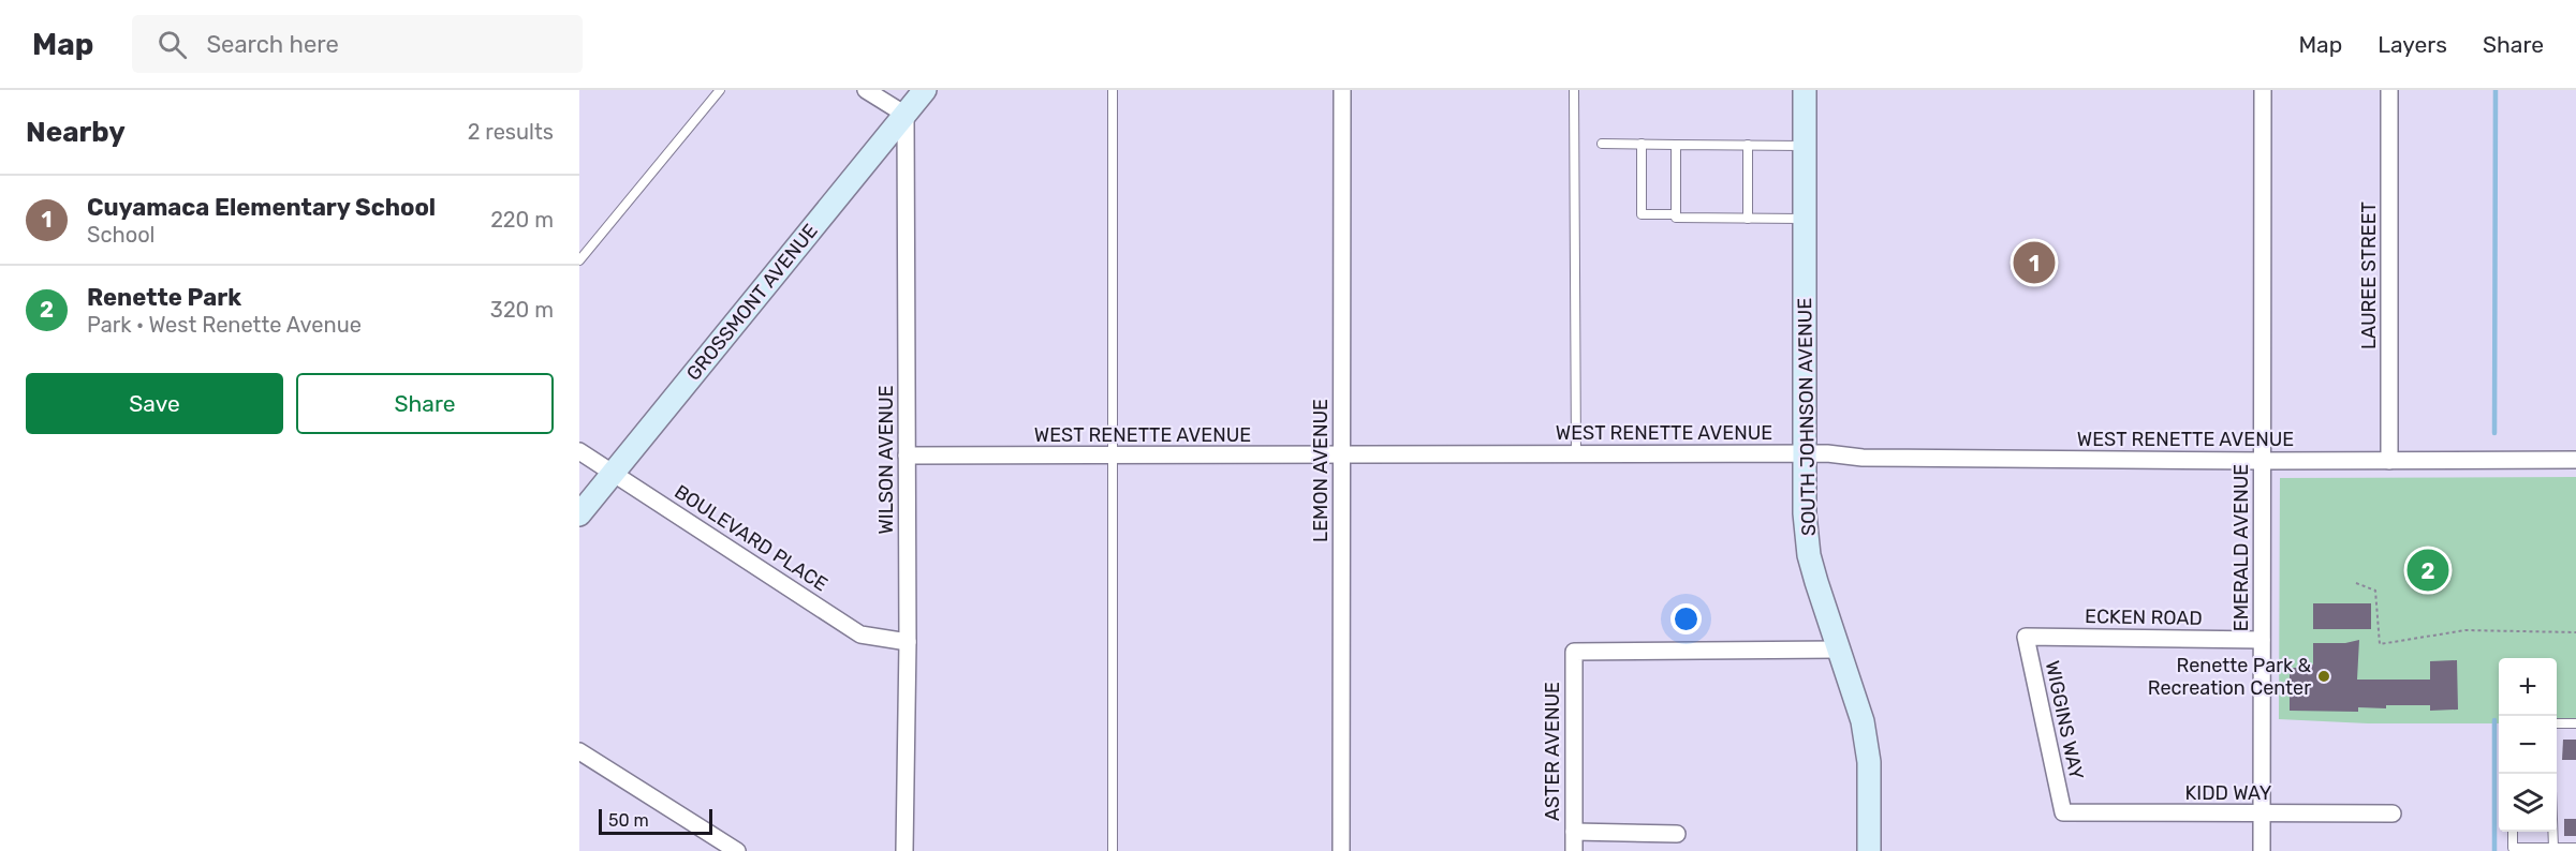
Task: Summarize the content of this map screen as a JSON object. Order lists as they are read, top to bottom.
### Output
{
  "streets": {
    "street": [
      "LAUREE STREET",
      "GROSSMONT AVENUE",
      "SOUTH JOHNSON AVENUE",
      "WEST RENETTE AVENUE",
      "WILSON AVENUE",
      "LEMON AVENUE",
      "BOULEVARD PLACE",
      "EMERALD AVENUE",
      "ECKEN ROAD",
      "WIGGINS WAY",
      "ASTER AVENUE",
      "KIDD WAY"
    ]
  },
  "crossings": [
    ["LAUREE STREET", "WEST RENETTE AVENUE"],
    ["GROSSMONT AVENUE", "WILSON AVENUE"],
    ["GROSSMONT AVENUE", "BOULEVARD PLACE"],
    ["SOUTH JOHNSON AVENUE", "WEST RENETTE AVENUE"],
    ["SOUTH JOHNSON AVENUE", "ASTER AVENUE"],
    ["WEST RENETTE AVENUE", "WILSON AVENUE"],
    ["WEST RENETTE AVENUE", "LEMON AVENUE"],
    ["WEST RENETTE AVENUE", "EMERALD AVENUE"],
    ["WILSON AVENUE", "BOULEVARD PLACE"],
    ["EMERALD AVENUE", "ECKEN ROAD"],
    ["EMERALD AVENUE", "KIDD WAY"],
    ["ECKEN ROAD", "WIGGINS WAY"],
    ["WIGGINS WAY", "KIDD WAY"]
  ],
  "places": ["Renette Park & Recreation Center"],
  "scale_bar": "50 m",
  "page": {
    "header": "Map",
    "search": "Search here",
    "nav": ["Map", "Layers", "Share"],
    "heading": ["Nearby", "2 results"],
    "list": [
      {
        "mark": "1",
        "name": "Cuyamaca Elementary School",
        "note": "School",
        "value": "220 m"
      },
      {
        "mark": "2",
        "name": "Renette Park",
        "note": "Park · West Renette Avenue",
        "value": "320 m"
      }
    ],
    "pins": ["1", "2"],
    "buttons": ["Save", "Share"],
    "map_buttons": ["+", "−"],
    "scale": "50 m"
  }
}
